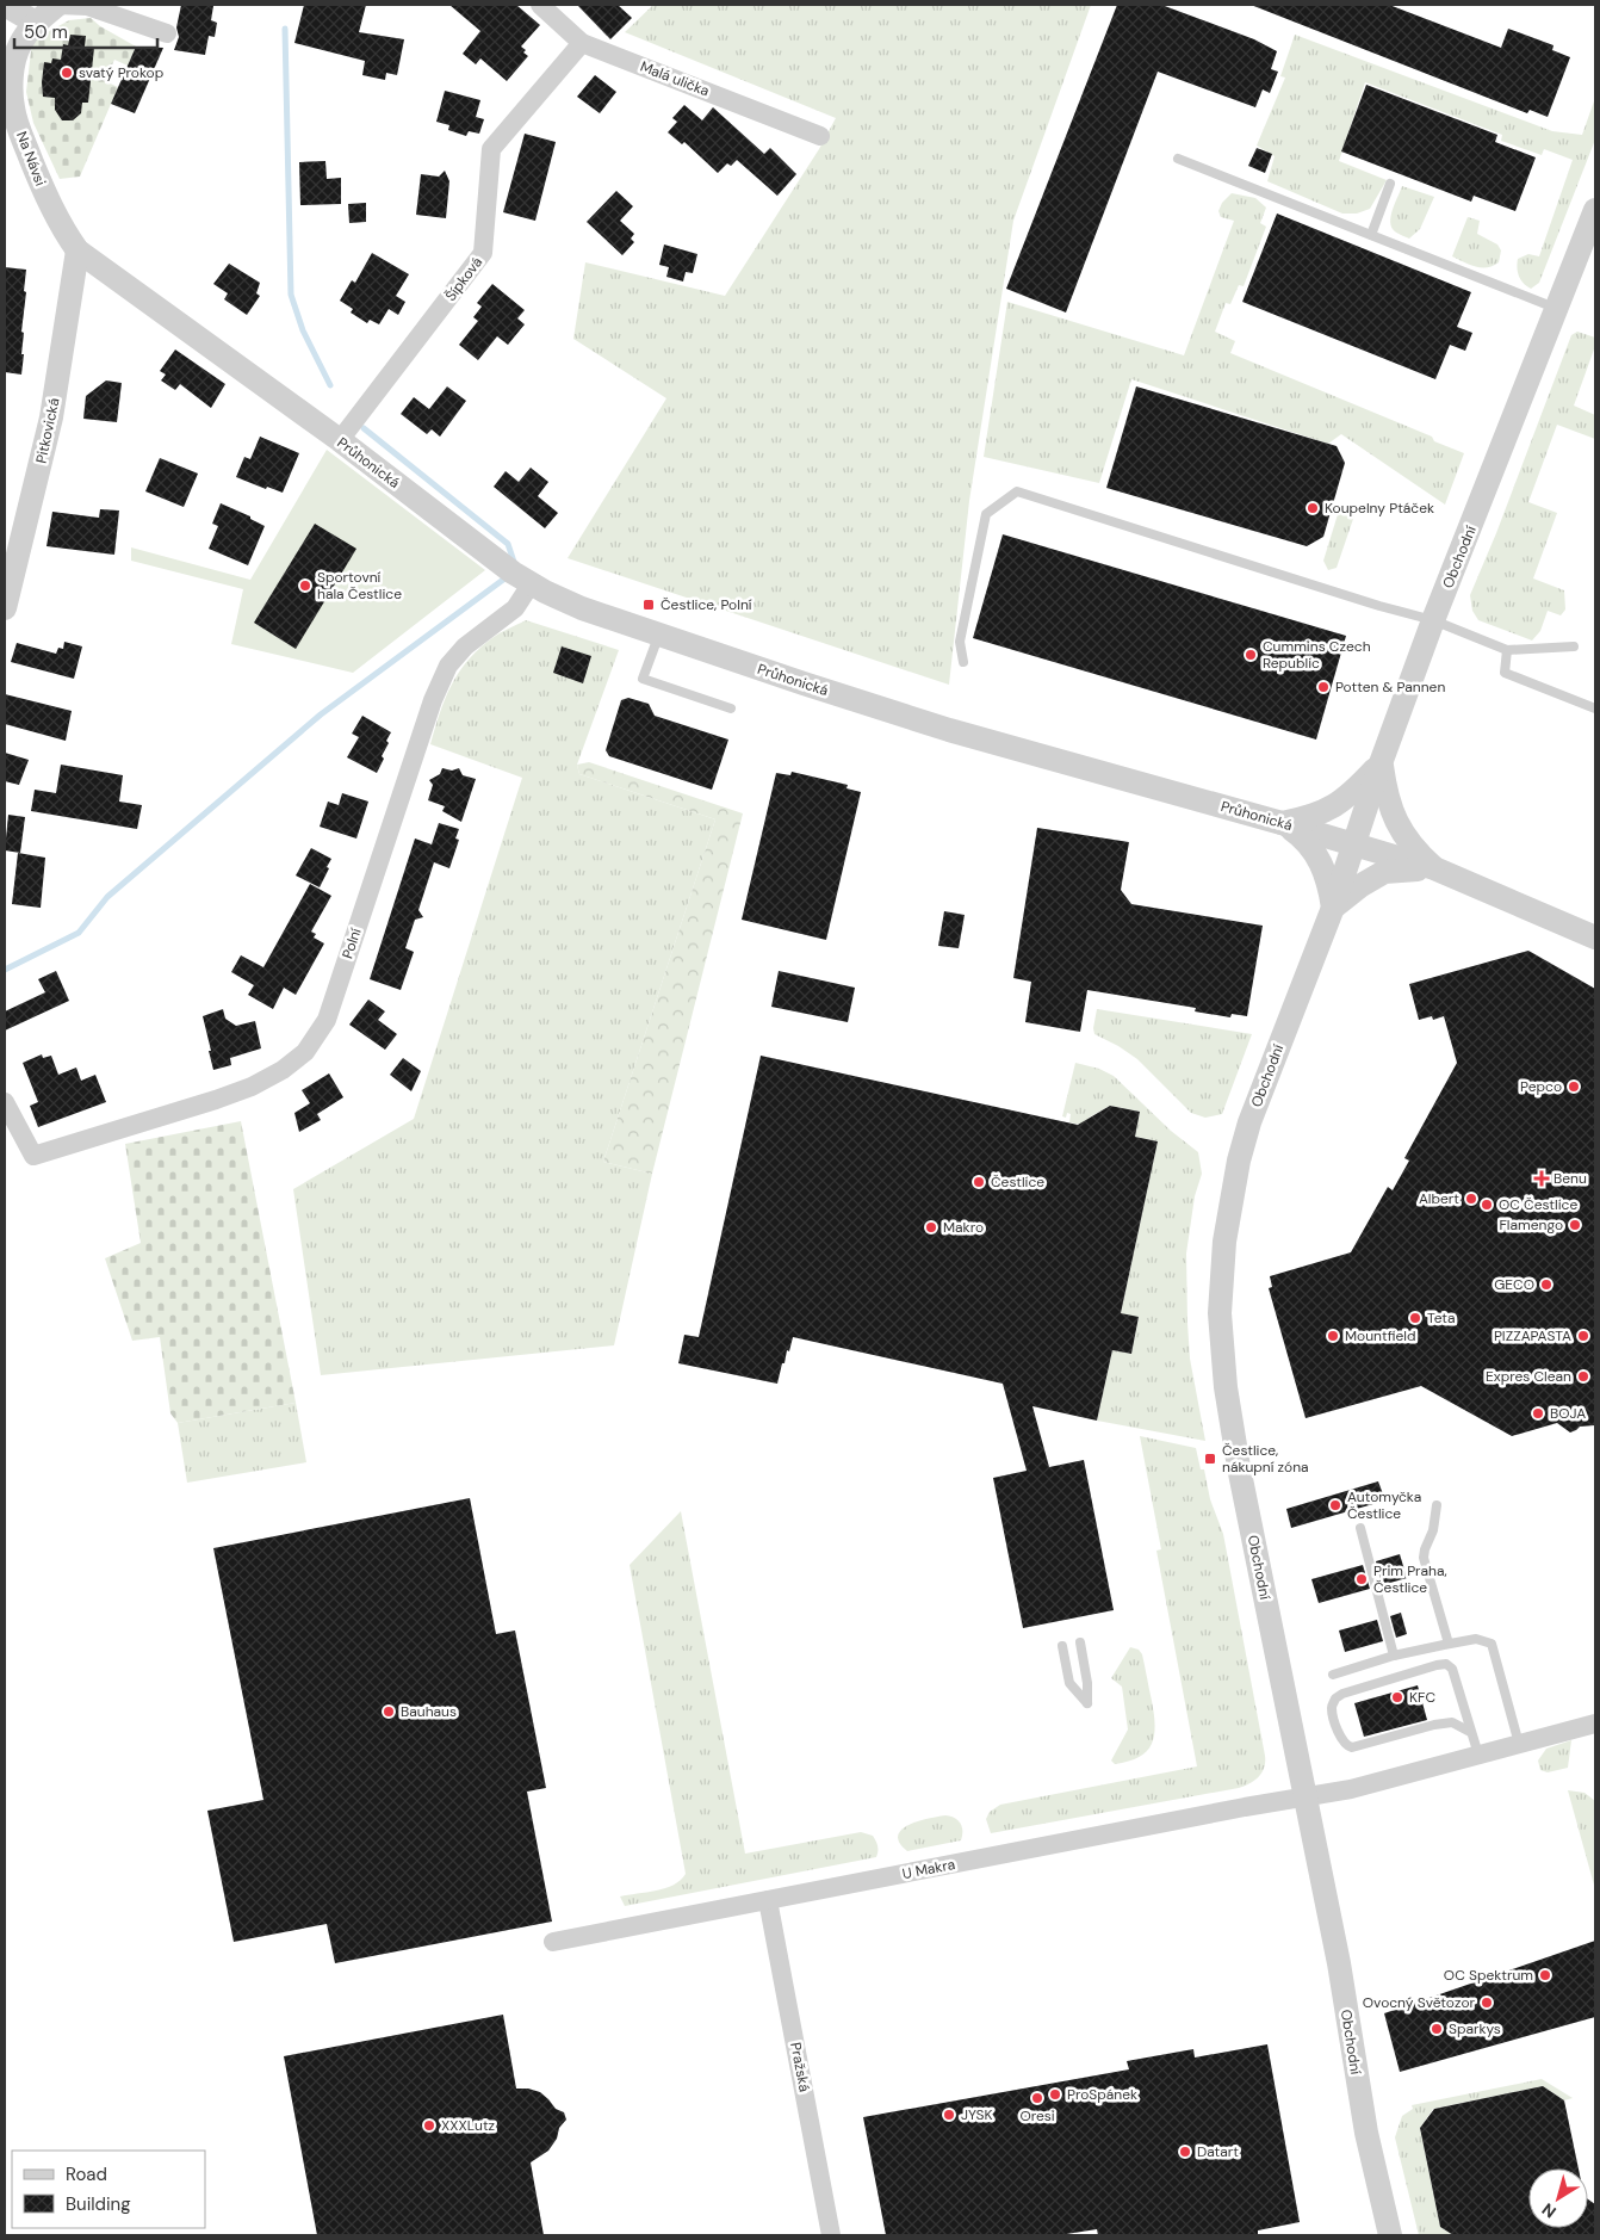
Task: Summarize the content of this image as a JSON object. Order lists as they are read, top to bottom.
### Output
{
  "streets": {
    "street": [
      "Malá ulička",
      "Na Návsi",
      "Šípková",
      "Pitkovická",
      "Průhonická",
      "Obchodní",
      "Polní",
      "U Makra",
      "Pražská"
    ]
  },
  "crossings": [
    ["Malá ulička", "Šípková"],
    ["Na Návsi", "Pitkovická"],
    ["Na Návsi", "Průhonická"],
    ["Šípková", "Průhonická"],
    ["Pitkovická", "Průhonická"],
    ["Průhonická", "Obchodní"],
    ["Průhonická", "Polní"],
    ["Obchodní", "U Makra"],
    ["U Makra", "Pražská"]
  ],
  "places": {
    "other": [
      "svatý Prokop",
      "Koupelny Ptáček",
      "Sportovní hala Čestlice",
      "Cummins Czech Republic",
      "Potten & Pannen",
      "Pepco",
      "Čestlice",
      "Albert",
      "OC Čestlice",
      "Flamengo",
      "Makro",
      "GECO",
      "Teta",
      "Mountfield",
      "PIZZAPASTA",
      "Expres Clean",
      "BOJA",
      "Automyčka Čestlice",
      "Prim Praha, Čestlice",
      "KFC",
      "Bauhaus",
      "OC Spektrum",
      "Ovocný Světozor",
      "Sparkys",
      "ProSpánek",
      "Oresi",
      "JYSK",
      "XXXLutz",
      "Datart"
    ],
    "transit": ["Čestlice, Polní", "Čestlice, nákupní zóna"],
    "health": ["Benu"]
  },
  "legend": ["Road", "Building"],
  "scale_bar": "50 m",
  "north": "bottom left"
}
